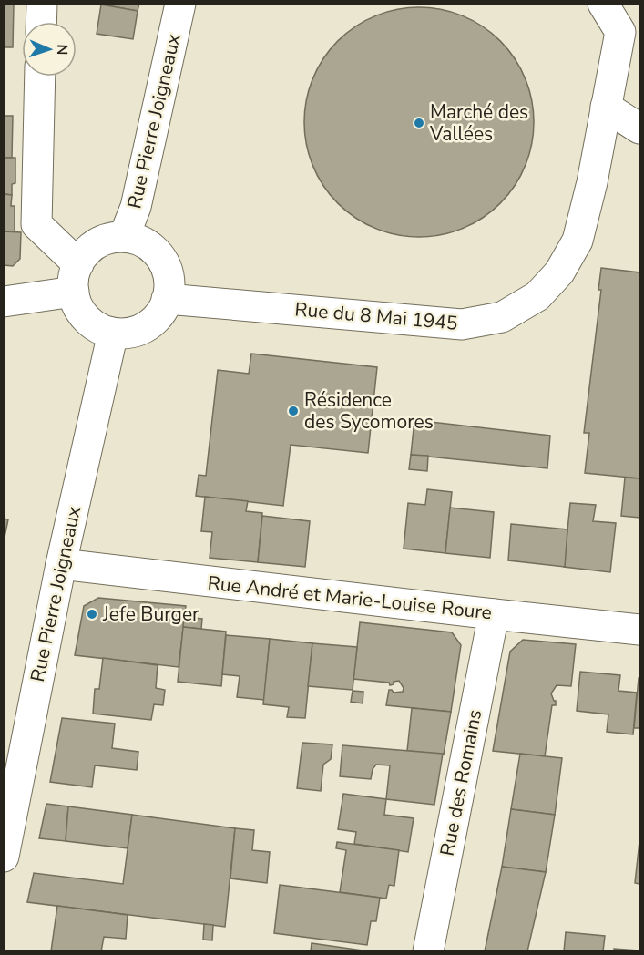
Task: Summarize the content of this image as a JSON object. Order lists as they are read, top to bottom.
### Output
{
  "streets": {
    "street": [
      "Rue Pierre Joigneaux",
      "Rue du 8 Mai 1945",
      "Rue André et Marie-Louise Roure",
      "Rue des Romains"
    ]
  },
  "crossings": [
    ["Rue Pierre Joigneaux", "Rue du 8 Mai 1945"],
    ["Rue Pierre Joigneaux", "Rue André et Marie-Louise Roure"],
    ["Rue André et Marie-Louise Roure", "Rue des Romains"]
  ],
  "places": ["Marché des Vallées", "Résidence des Sycomores", "Jefe Burger"],
  "north": "right"
}
